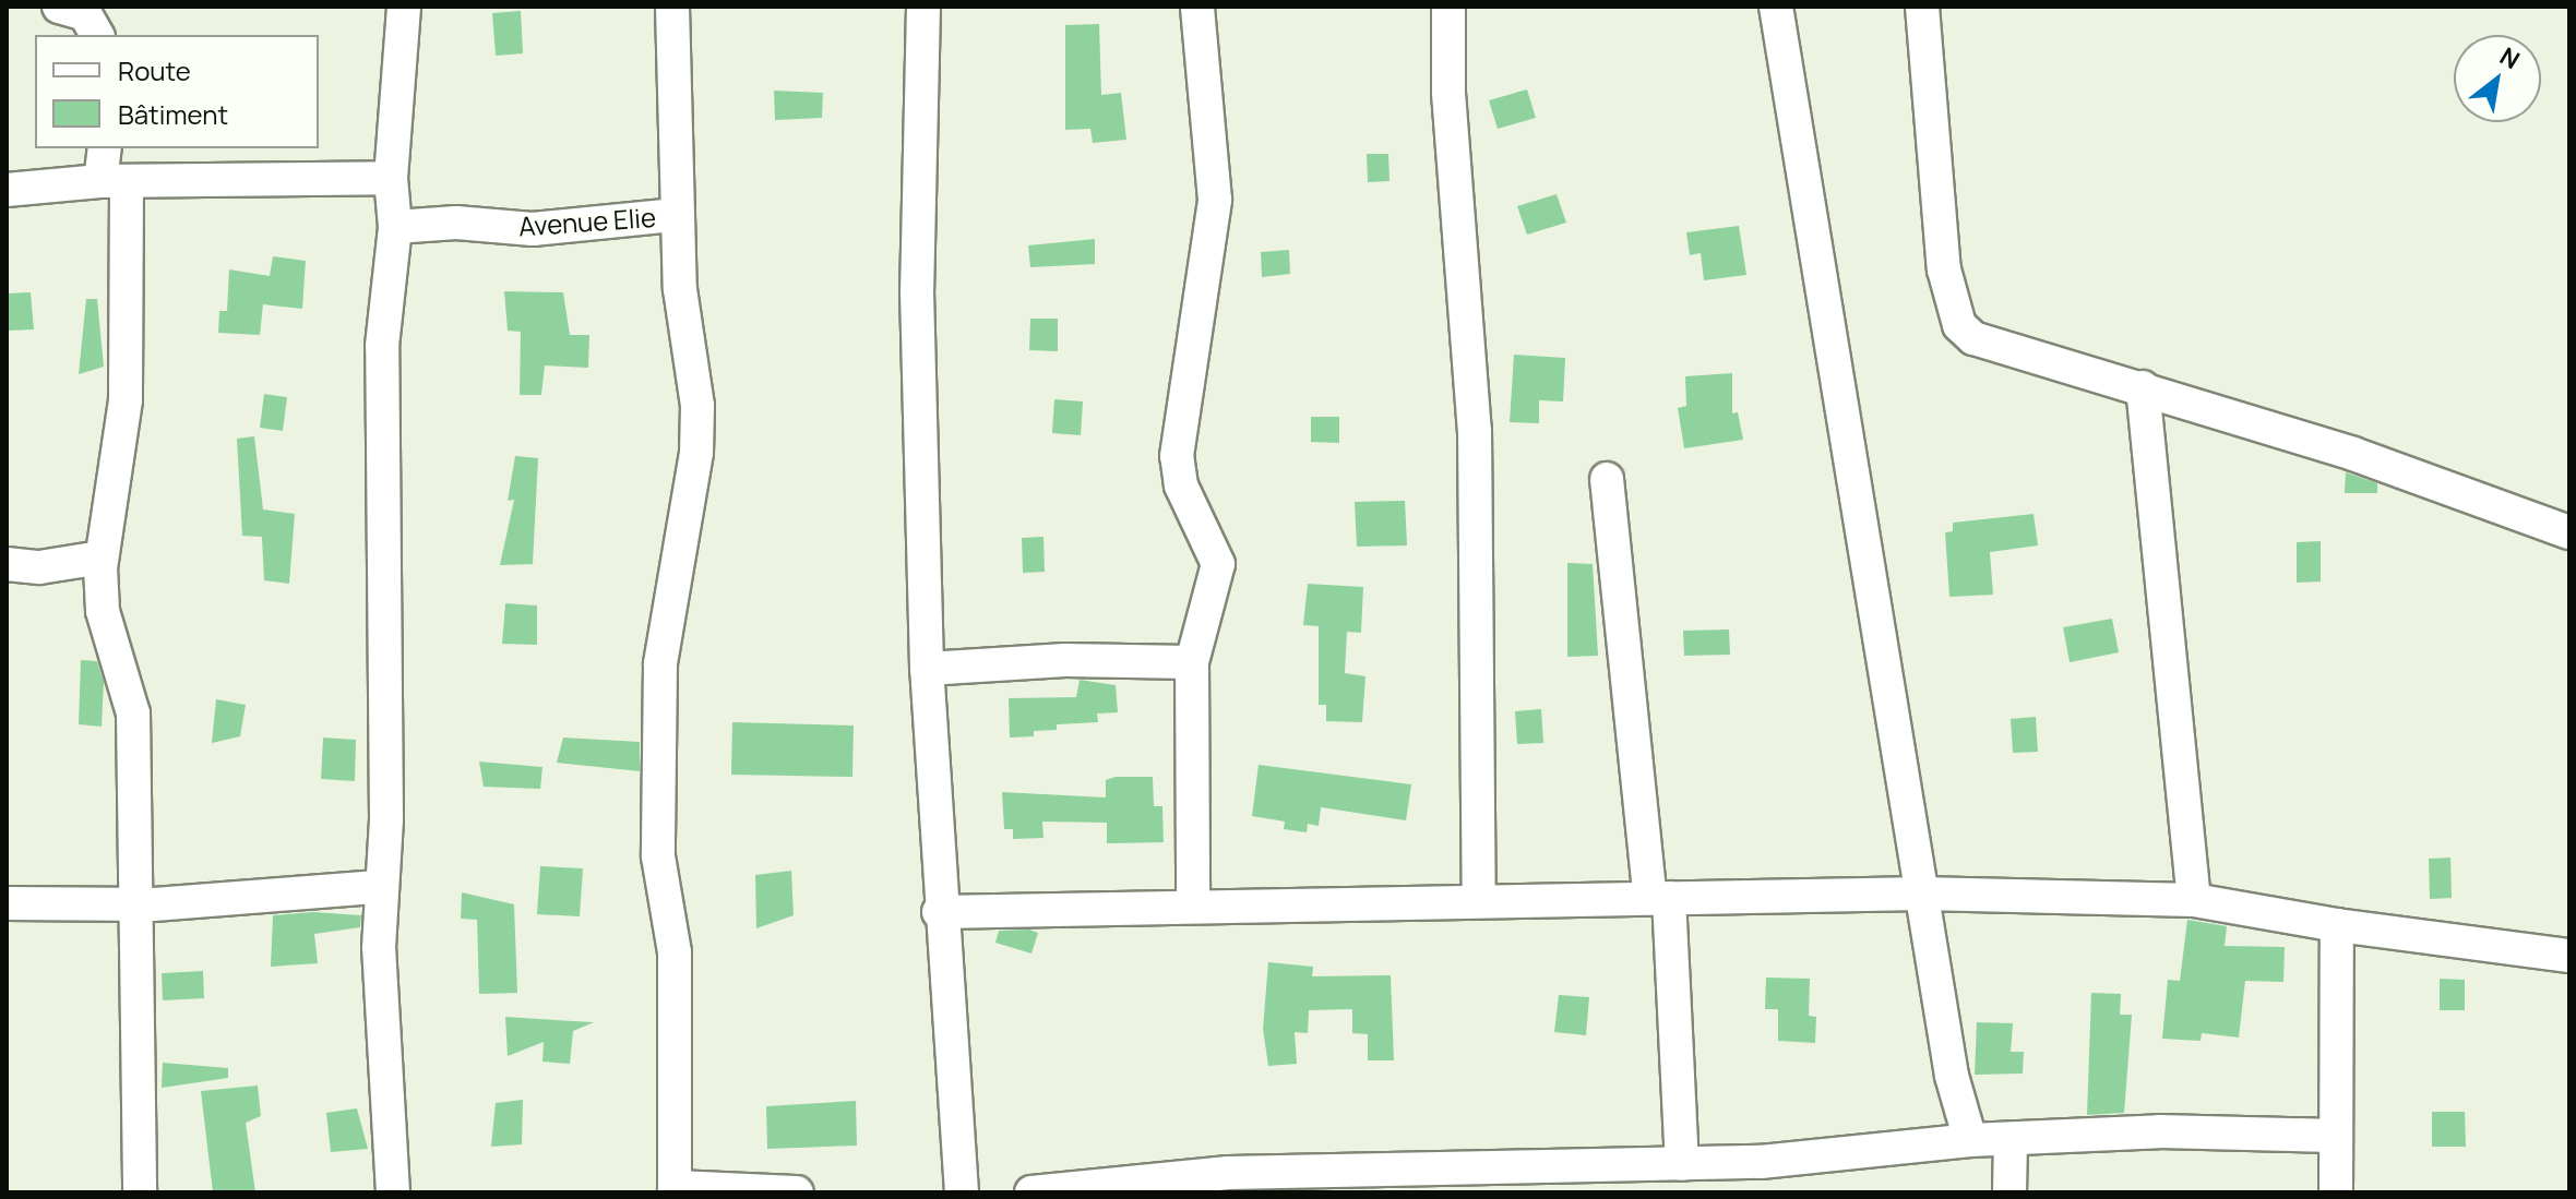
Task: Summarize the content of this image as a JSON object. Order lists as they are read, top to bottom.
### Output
{
  "streets": {
    "street": ["Avenue Elie"]
  },
  "legend": ["Route", "Bâtiment"],
  "north": "top right"
}
